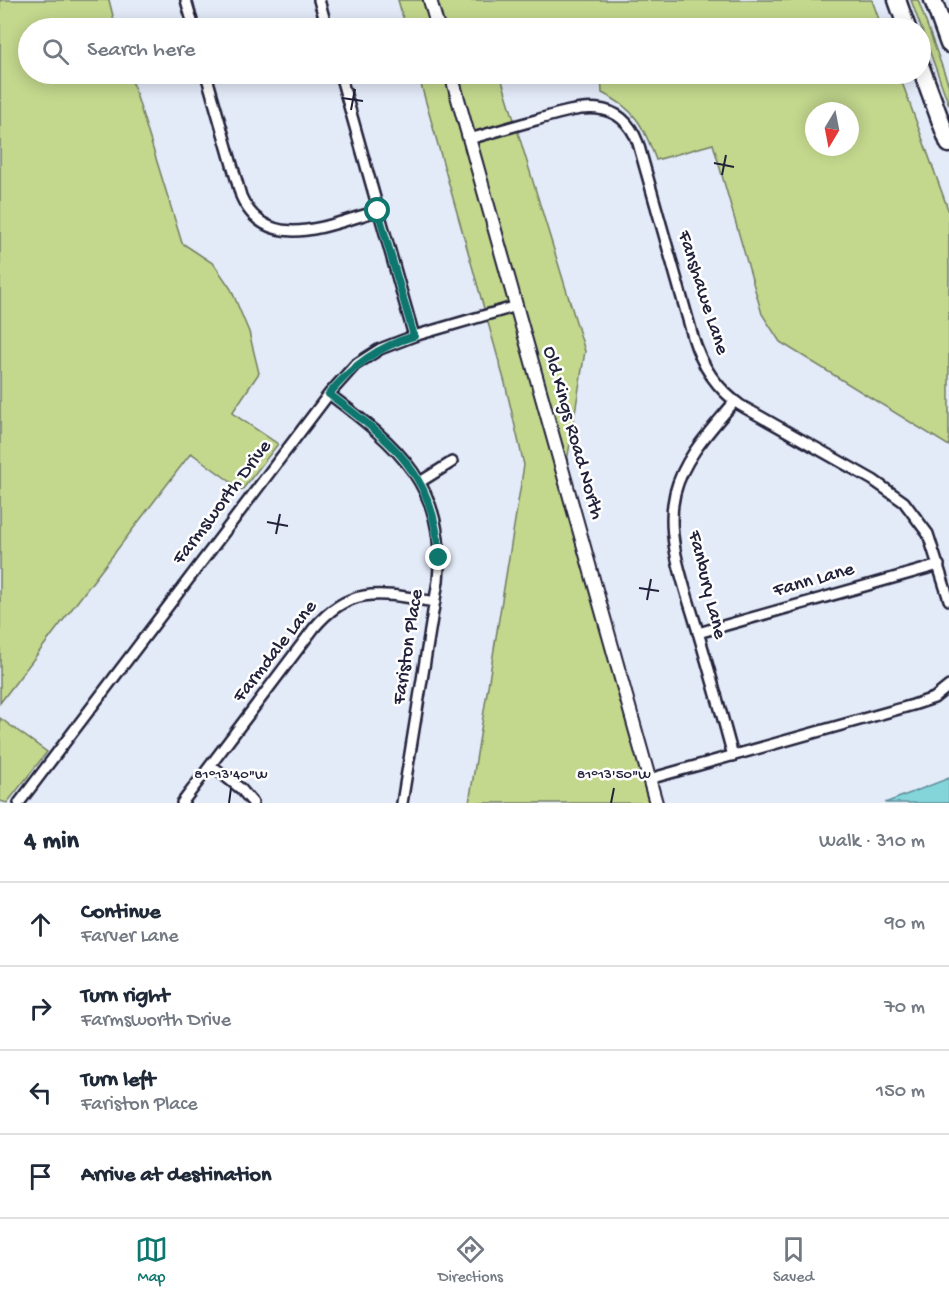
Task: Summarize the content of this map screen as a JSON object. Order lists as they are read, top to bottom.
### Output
{
  "streets": {
    "street": [
      "Fanshawe Lane",
      "Old Kings Road North",
      "Farmsworth Drive",
      "Fann Lane",
      "Fanbury Lane",
      "Fariston Place",
      "Farmdale Lane"
    ]
  },
  "crossings": [
    ["Fanshawe Lane", "Old Kings Road North"],
    ["Fanshawe Lane", "Fann Lane"],
    ["Fanshawe Lane", "Fanbury Lane"],
    ["Old Kings Road North", "Farmsworth Drive"],
    ["Farmsworth Drive", "Fariston Place"],
    ["Fann Lane", "Fanbury Lane"],
    ["Fariston Place", "Farmdale Lane"]
  ],
  "north": "bottom",
  "page": {
    "search": "Search here",
    "heading": ["4 min", "Walk · 310 m"],
    "list": [
      ["Continue", "Farver Lane", "90 m"],
      ["Turn right", "Farmsworth Drive", "70 m"],
      ["Turn left", "Fariston Place", "150 m"],
      "Arrive at destination"
    ],
    "nav": ["Map", "Directions", "Saved"]
  },
  "coordinates": ["81°13'40\"W", "81°13'50\"W"]
}
